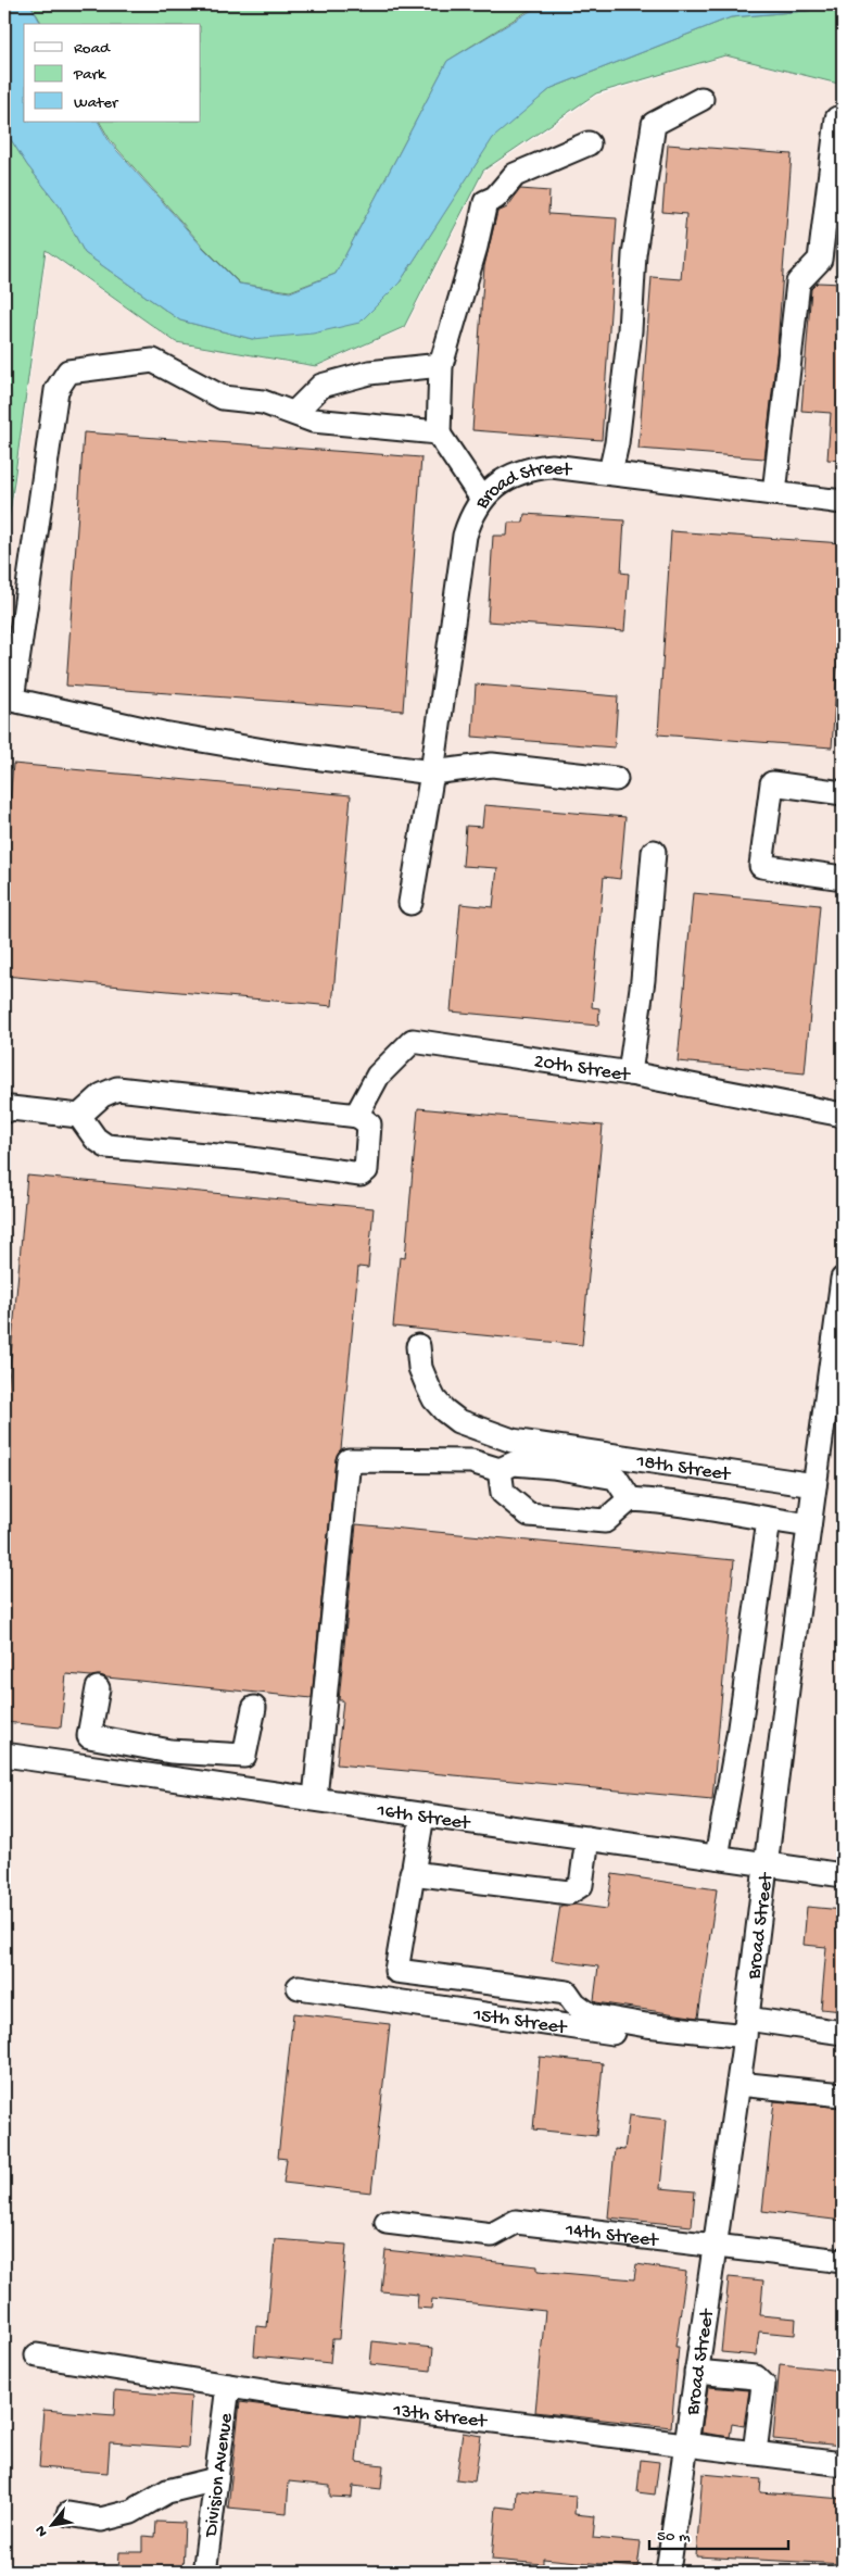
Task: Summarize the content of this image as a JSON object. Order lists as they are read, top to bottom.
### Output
{
  "streets": {
    "street": [
      "Broad Street",
      "20th Street",
      "18th Street",
      "16th Street",
      "15th Street",
      "14th Street",
      "13th Street",
      "Division Avenue"
    ]
  },
  "crossings": [
    ["Broad Street", "18th Street"],
    ["Broad Street", "16th Street"],
    ["Broad Street", "15th Street"],
    ["Broad Street", "14th Street"],
    ["Broad Street", "13th Street"],
    ["13th Street", "Division Avenue"]
  ],
  "legend": ["Road", "Park", "Water"],
  "scale_bar": "50 m",
  "north": "bottom left"
}
